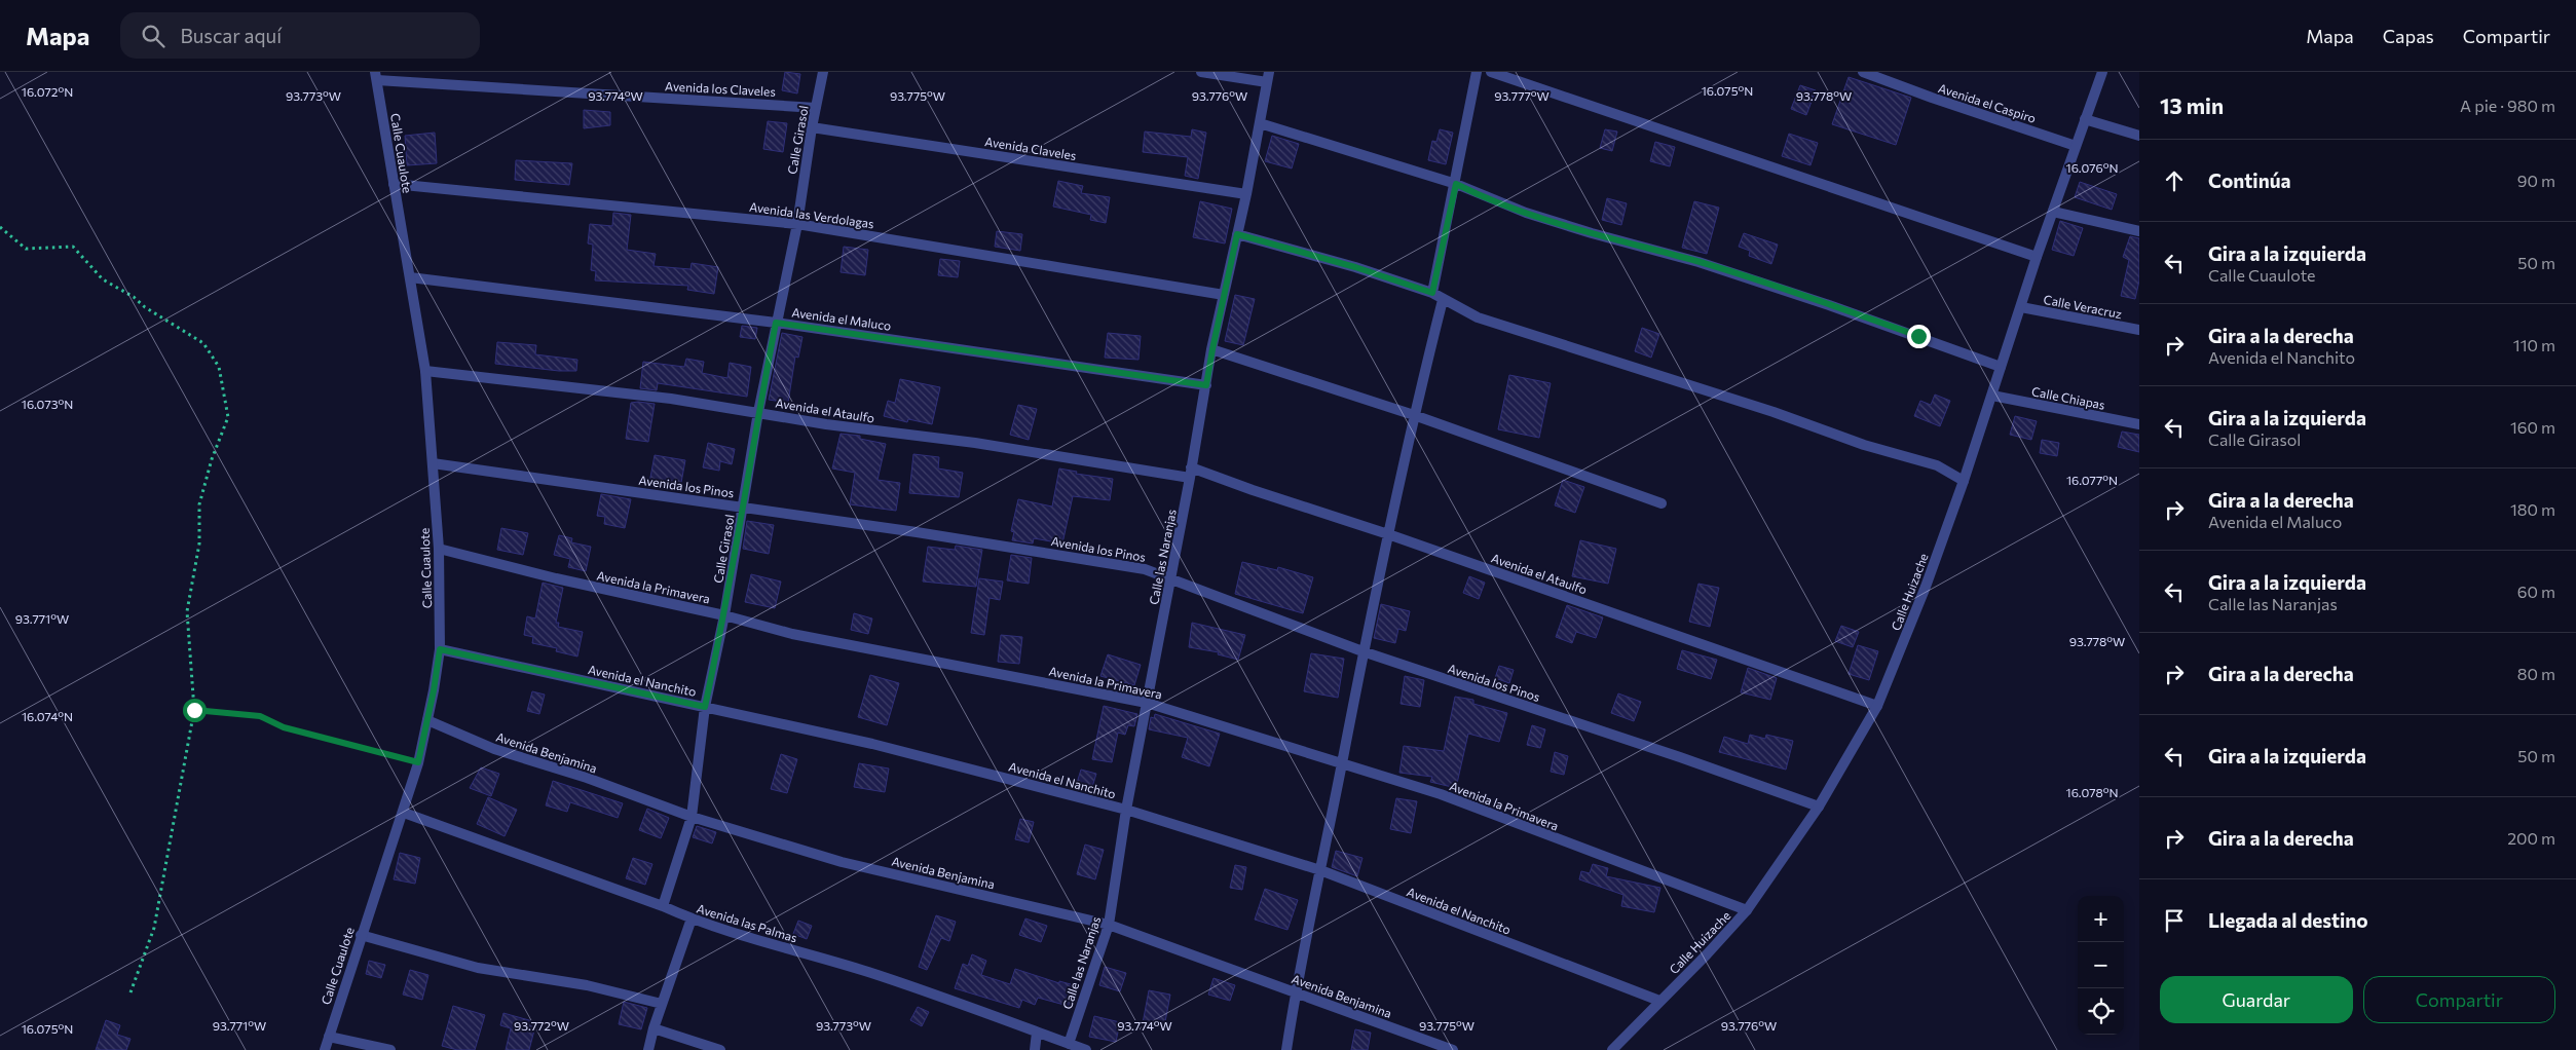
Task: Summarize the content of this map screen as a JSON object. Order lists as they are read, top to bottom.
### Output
{
  "streets": {
    "street": [
      "Avenida los Claveles",
      "Avenida el Caspiro",
      "Calle Girasol",
      "Avenida Claveles",
      "Calle Cuaulote",
      "Avenida las Verdolagas",
      "Calle Veracruz",
      "Avenida el Maluco",
      "Calle Chiapas",
      "Avenida el Ataulfo",
      "Avenida los Pinos",
      "Calle las Naranjas",
      "Avenida la Primavera",
      "Calle Huizache",
      "Avenida el Nanchito",
      "Avenida Benjamina",
      "Avenida las Palmas"
    ]
  },
  "crossings": [
    ["Avenida los Claveles", "Calle Girasol"],
    ["Avenida los Claveles", "Calle Cuaulote"],
    ["Avenida el Caspiro", "Calle Huizache"],
    ["Calle Girasol", "Avenida Claveles"],
    ["Calle Girasol", "Avenida las Verdolagas"],
    ["Calle Girasol", "Avenida el Maluco"],
    ["Calle Girasol", "Avenida el Ataulfo"],
    ["Calle Girasol", "Avenida los Pinos"],
    ["Calle Girasol", "Avenida la Primavera"],
    ["Calle Girasol", "Avenida el Nanchito"],
    ["Calle Girasol", "Avenida Benjamina"],
    ["Calle Girasol", "Avenida las Palmas"],
    ["Avenida Claveles", "Calle las Naranjas"],
    ["Calle Cuaulote", "Avenida las Verdolagas"],
    ["Calle Cuaulote", "Avenida el Maluco"],
    ["Calle Cuaulote", "Avenida el Ataulfo"],
    ["Calle Cuaulote", "Avenida los Pinos"],
    ["Calle Cuaulote", "Avenida la Primavera"],
    ["Calle Cuaulote", "Avenida el Nanchito"],
    ["Calle Cuaulote", "Avenida Benjamina"],
    ["Calle Cuaulote", "Avenida las Palmas"],
    ["Avenida las Verdolagas", "Calle las Naranjas"],
    ["Calle Veracruz", "Calle Huizache"],
    ["Avenida el Maluco", "Calle las Naranjas"],
    ["Calle Chiapas", "Calle Huizache"],
    ["Avenida el Ataulfo", "Calle las Naranjas"],
    ["Avenida el Ataulfo", "Calle Huizache"],
    ["Avenida los Pinos", "Calle las Naranjas"],
    ["Avenida los Pinos", "Calle Huizache"],
    ["Calle las Naranjas", "Avenida la Primavera"],
    ["Calle las Naranjas", "Avenida el Nanchito"],
    ["Calle las Naranjas", "Avenida Benjamina"],
    ["Calle las Naranjas", "Avenida las Palmas"],
    ["Avenida la Primavera", "Calle Huizache"],
    ["Calle Huizache", "Avenida el Nanchito"]
  ],
  "page": {
    "header": "Mapa",
    "search": "Buscar aquí",
    "nav": ["Mapa", "Capas", "Compartir"],
    "heading": ["13 min", "A pie · 980 m"],
    "list": [
      ["Continúa", "90 m"],
      ["Gira a la izquierda", "Calle Cuaulote", "50 m"],
      ["Gira a la derecha", "Avenida el Nanchito", "110 m"],
      ["Gira a la izquierda", "Calle Girasol", "160 m"],
      ["Gira a la derecha", "Avenida el Maluco", "180 m"],
      ["Gira a la izquierda", "Calle las Naranjas", "60 m"],
      ["Gira a la derecha", "80 m"],
      ["Gira a la izquierda", "50 m"],
      ["Gira a la derecha", "200 m"],
      "Llegada al destino"
    ],
    "map_buttons": ["+", "−"],
    "buttons": ["Guardar", "Compartir"]
  },
  "coordinates": [
    "16.075°N",
    "16.072°N",
    "93.773°W",
    "93.774°W",
    "93.775°W",
    "93.776°W",
    "93.777°W",
    "93.778°W",
    "16.076°N",
    "16.073°N",
    "16.077°N",
    "93.771°W",
    "16.074°N",
    "16.078°N",
    "93.772°W"
  ]
}
